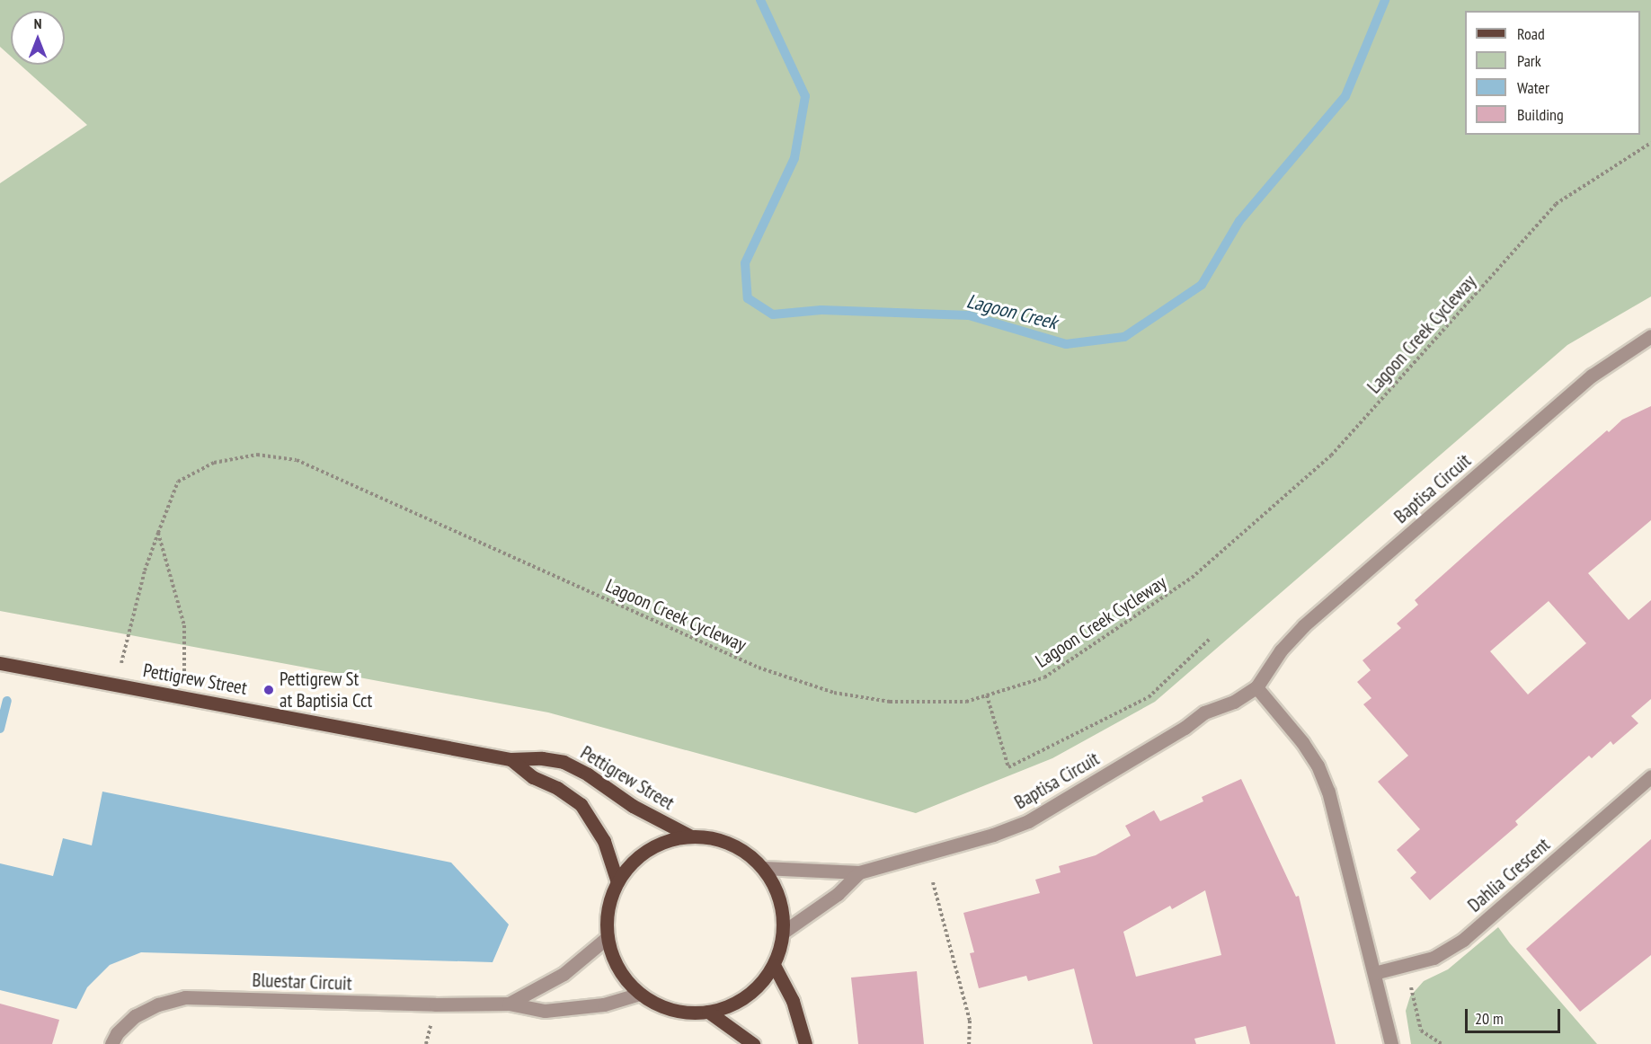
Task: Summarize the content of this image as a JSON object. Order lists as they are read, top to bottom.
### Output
{
  "streets": {
    "main road": ["Pettigrew Street"],
    "street": ["Baptisa Circuit", "Dahlia Crescent", "Bluestar Circuit"],
    "path": ["Lagoon Creek Cycleway"]
  },
  "crossings": [
    ["Lagoon Creek Cycleway", "Pettigrew Street"],
    ["Baptisa Circuit", "Pettigrew Street"],
    ["Baptisa Circuit", "Bluestar Circuit"],
    ["Pettigrew Street", "Bluestar Circuit"]
  ],
  "water": ["Lagoon Creek"],
  "places": ["Pettigrew St at Baptisia Cct"],
  "legend": [
    "Road",
    "Park",
    "Water",
    "Building"
  ],
  "scale_bar": "20 m",
  "north": "top"
}
